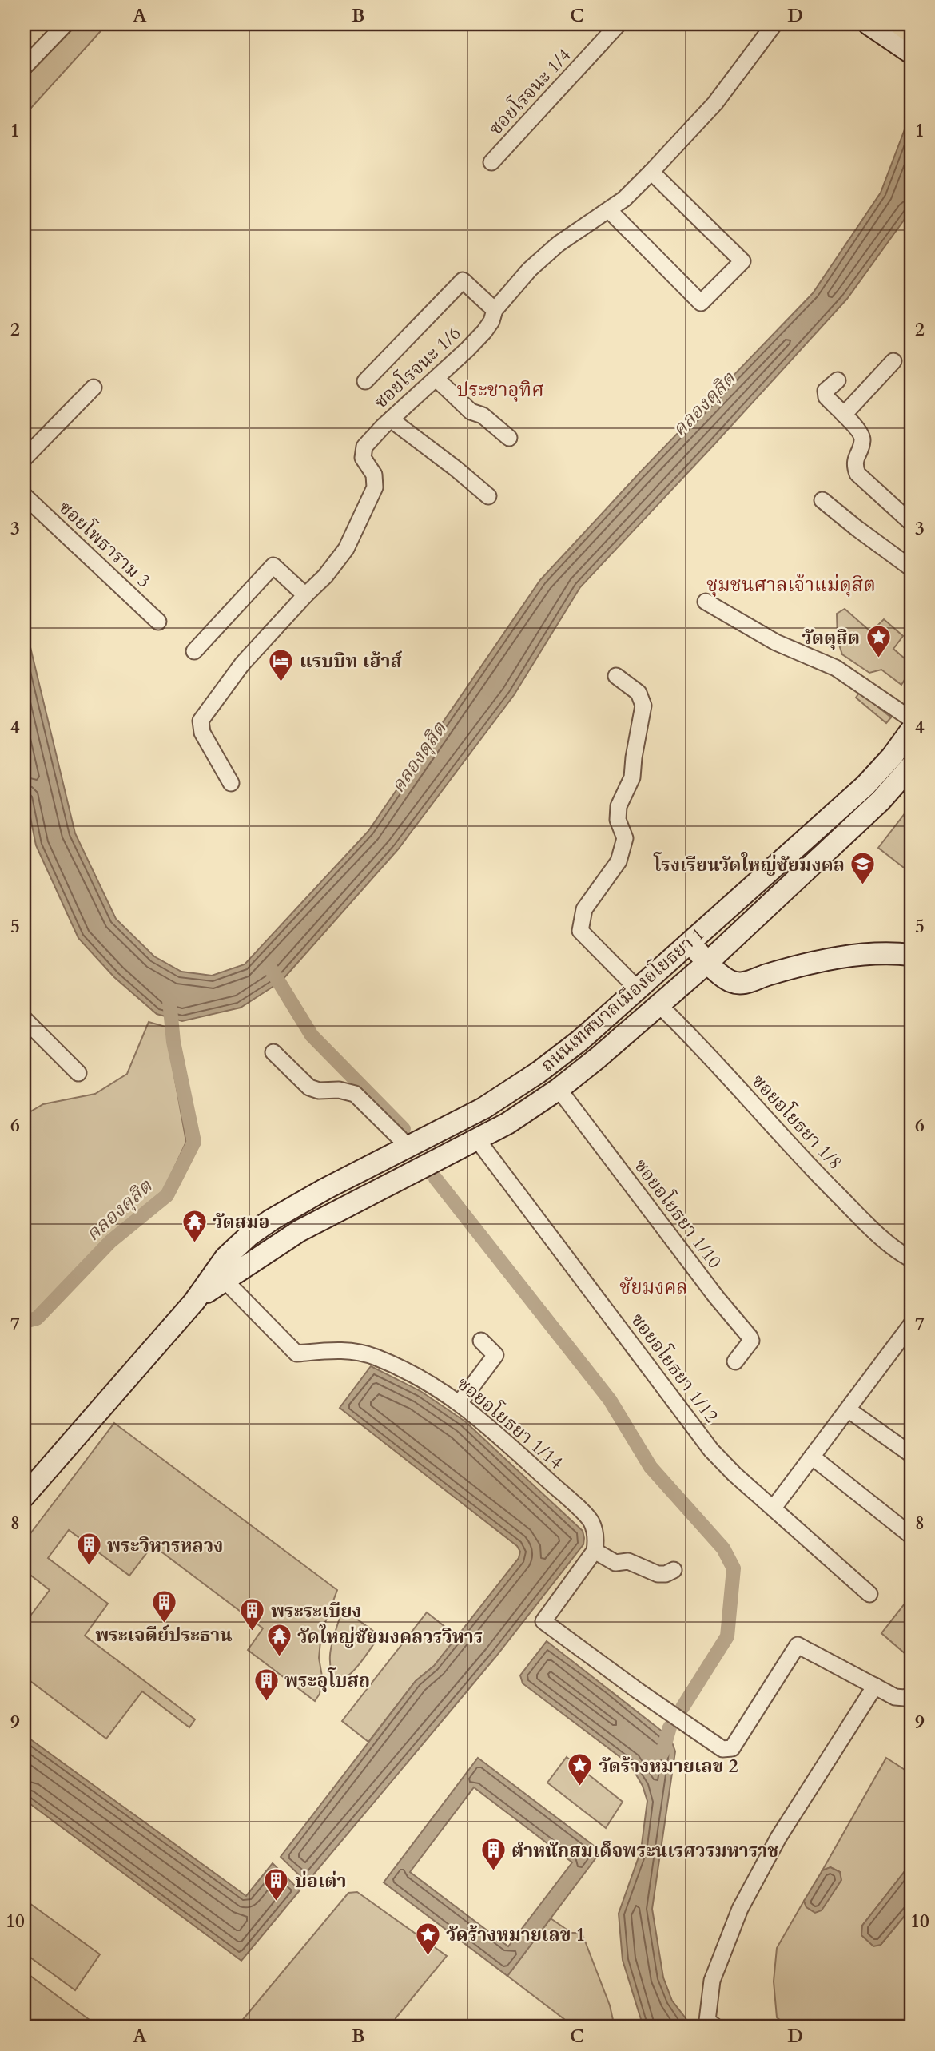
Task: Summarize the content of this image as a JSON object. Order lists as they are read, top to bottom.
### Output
{
  "streets": {
    "main road": ["ถนนเทศบาลเมืองอโยธยา 1"],
    "street": [
      "ซอยโรจนะ 1/4",
      "ซอยโรจนะ 1/6",
      "ซอยโพธาราม 3",
      "ซอยอโยธยา 1/8",
      "ซอยอโยธยา 1/10",
      "ซอยอโยธยา 1/12",
      "ซอยอโยธยา 1/14"
    ]
  },
  "crossings": [
    ["ถนนเทศบาลเมืองอโยธยา 1", "ซอยอโยธยา 1/8"],
    ["ถนนเทศบาลเมืองอโยธยา 1", "ซอยอโยธยา 1/10"],
    ["ถนนเทศบาลเมืองอโยธยา 1", "ซอยอโยธยา 1/12"],
    ["ถนนเทศบาลเมืองอโยธยา 1", "ซอยอโยธยา 1/14"]
  ],
  "districts": ["ประชาอุทิศ", "ชุมชนศาลเจ้าแม่ดุสิต", "ชัยมงคล"],
  "water": ["คลองดุสิต"],
  "places": {
    "place": ["วัดดุสิต", "วัดร้างหมายเลข 2", "วัดร้างหมายเลข 1"],
    "hotel": ["แรบบิท เฮ้าส์"],
    "school or university": ["โรงเรียนวัดใหญ่ชัยมงคล"],
    "temple": ["วัดสมอ", "วัดใหญ่ชัยมงคลวรวิหาร"],
    "building": [
      "พระวิหารหลวง",
      "พระเจดีย์ประธาน",
      "พระระเบียง",
      "พระอุโบสถ",
      "ตำหนักสมเด็จพระนเรศวรมหาราช",
      "บ่อเต่า"
    ]
  },
  "grid": {
    "columns": [
      "A",
      "B",
      "C",
      "D"
    ],
    "rows": [
      "1",
      "2",
      "3",
      "4",
      "5",
      "6",
      "7",
      "8",
      "9",
      "10"
    ]
  }
}
